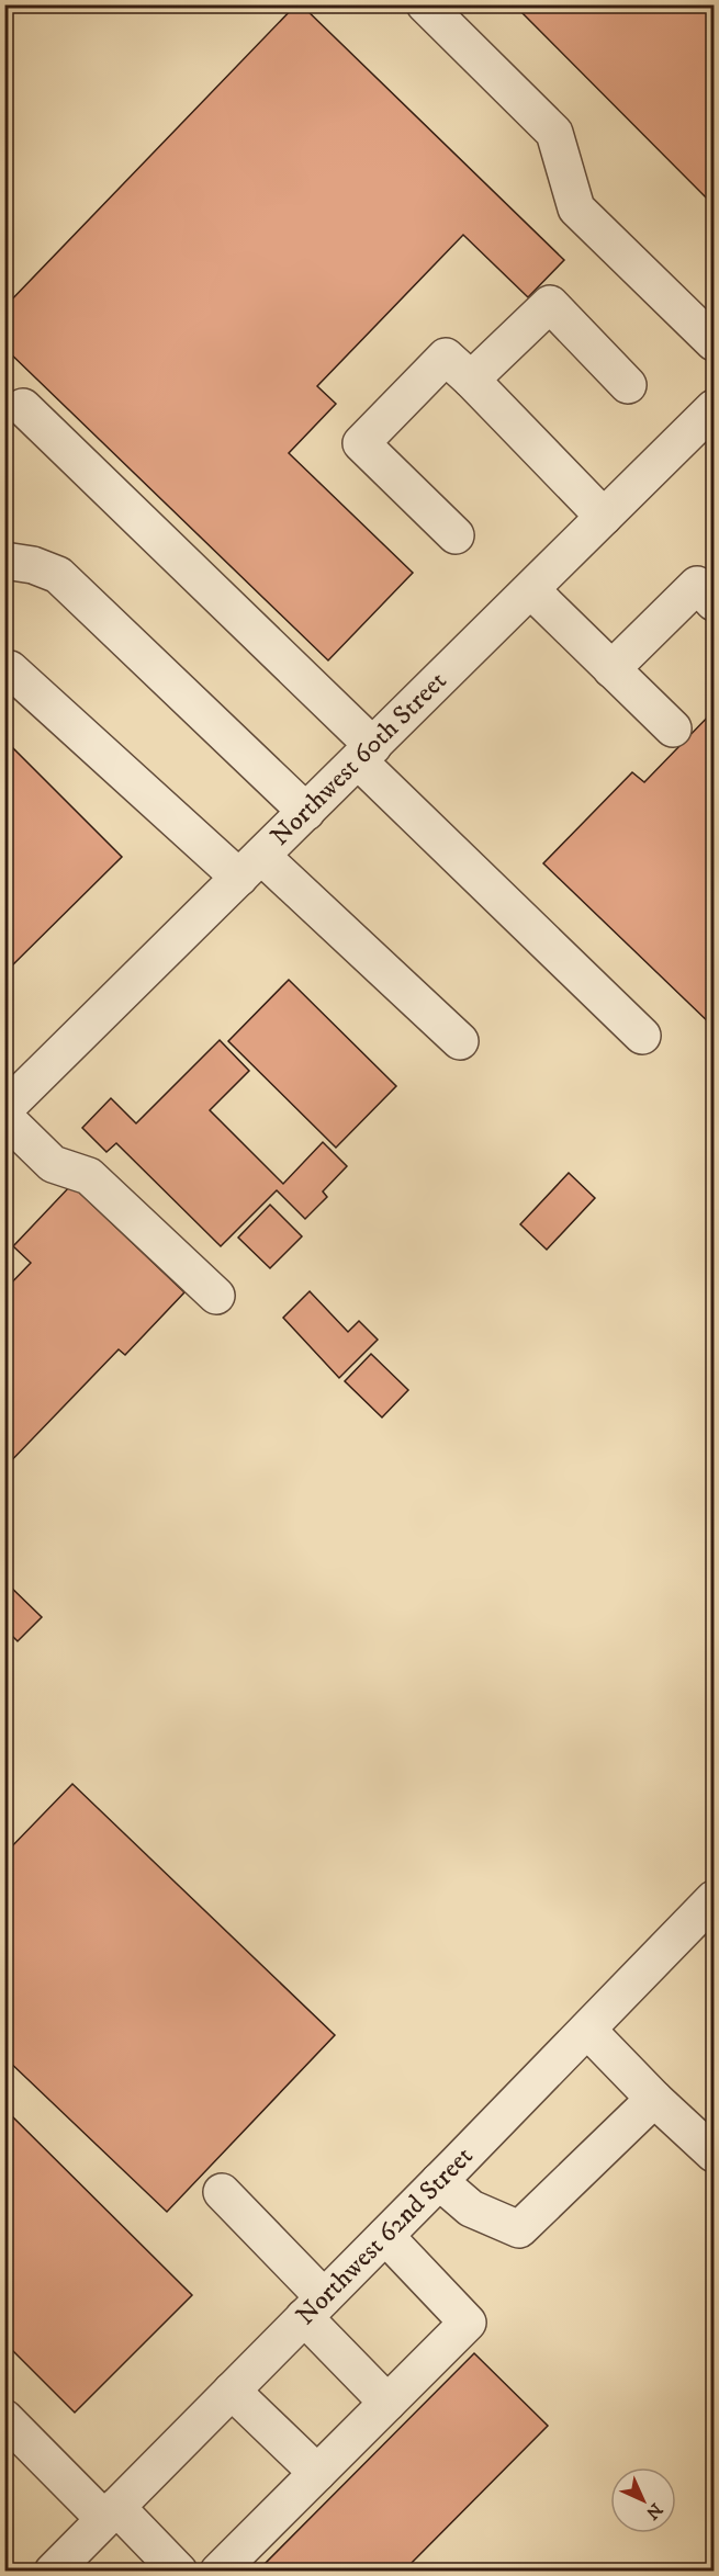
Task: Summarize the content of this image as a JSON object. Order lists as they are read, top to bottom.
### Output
{
  "streets": {
    "street": ["Northwest 60th Street", "Northwest 62nd Street"]
  },
  "north": "bottom right"
}
